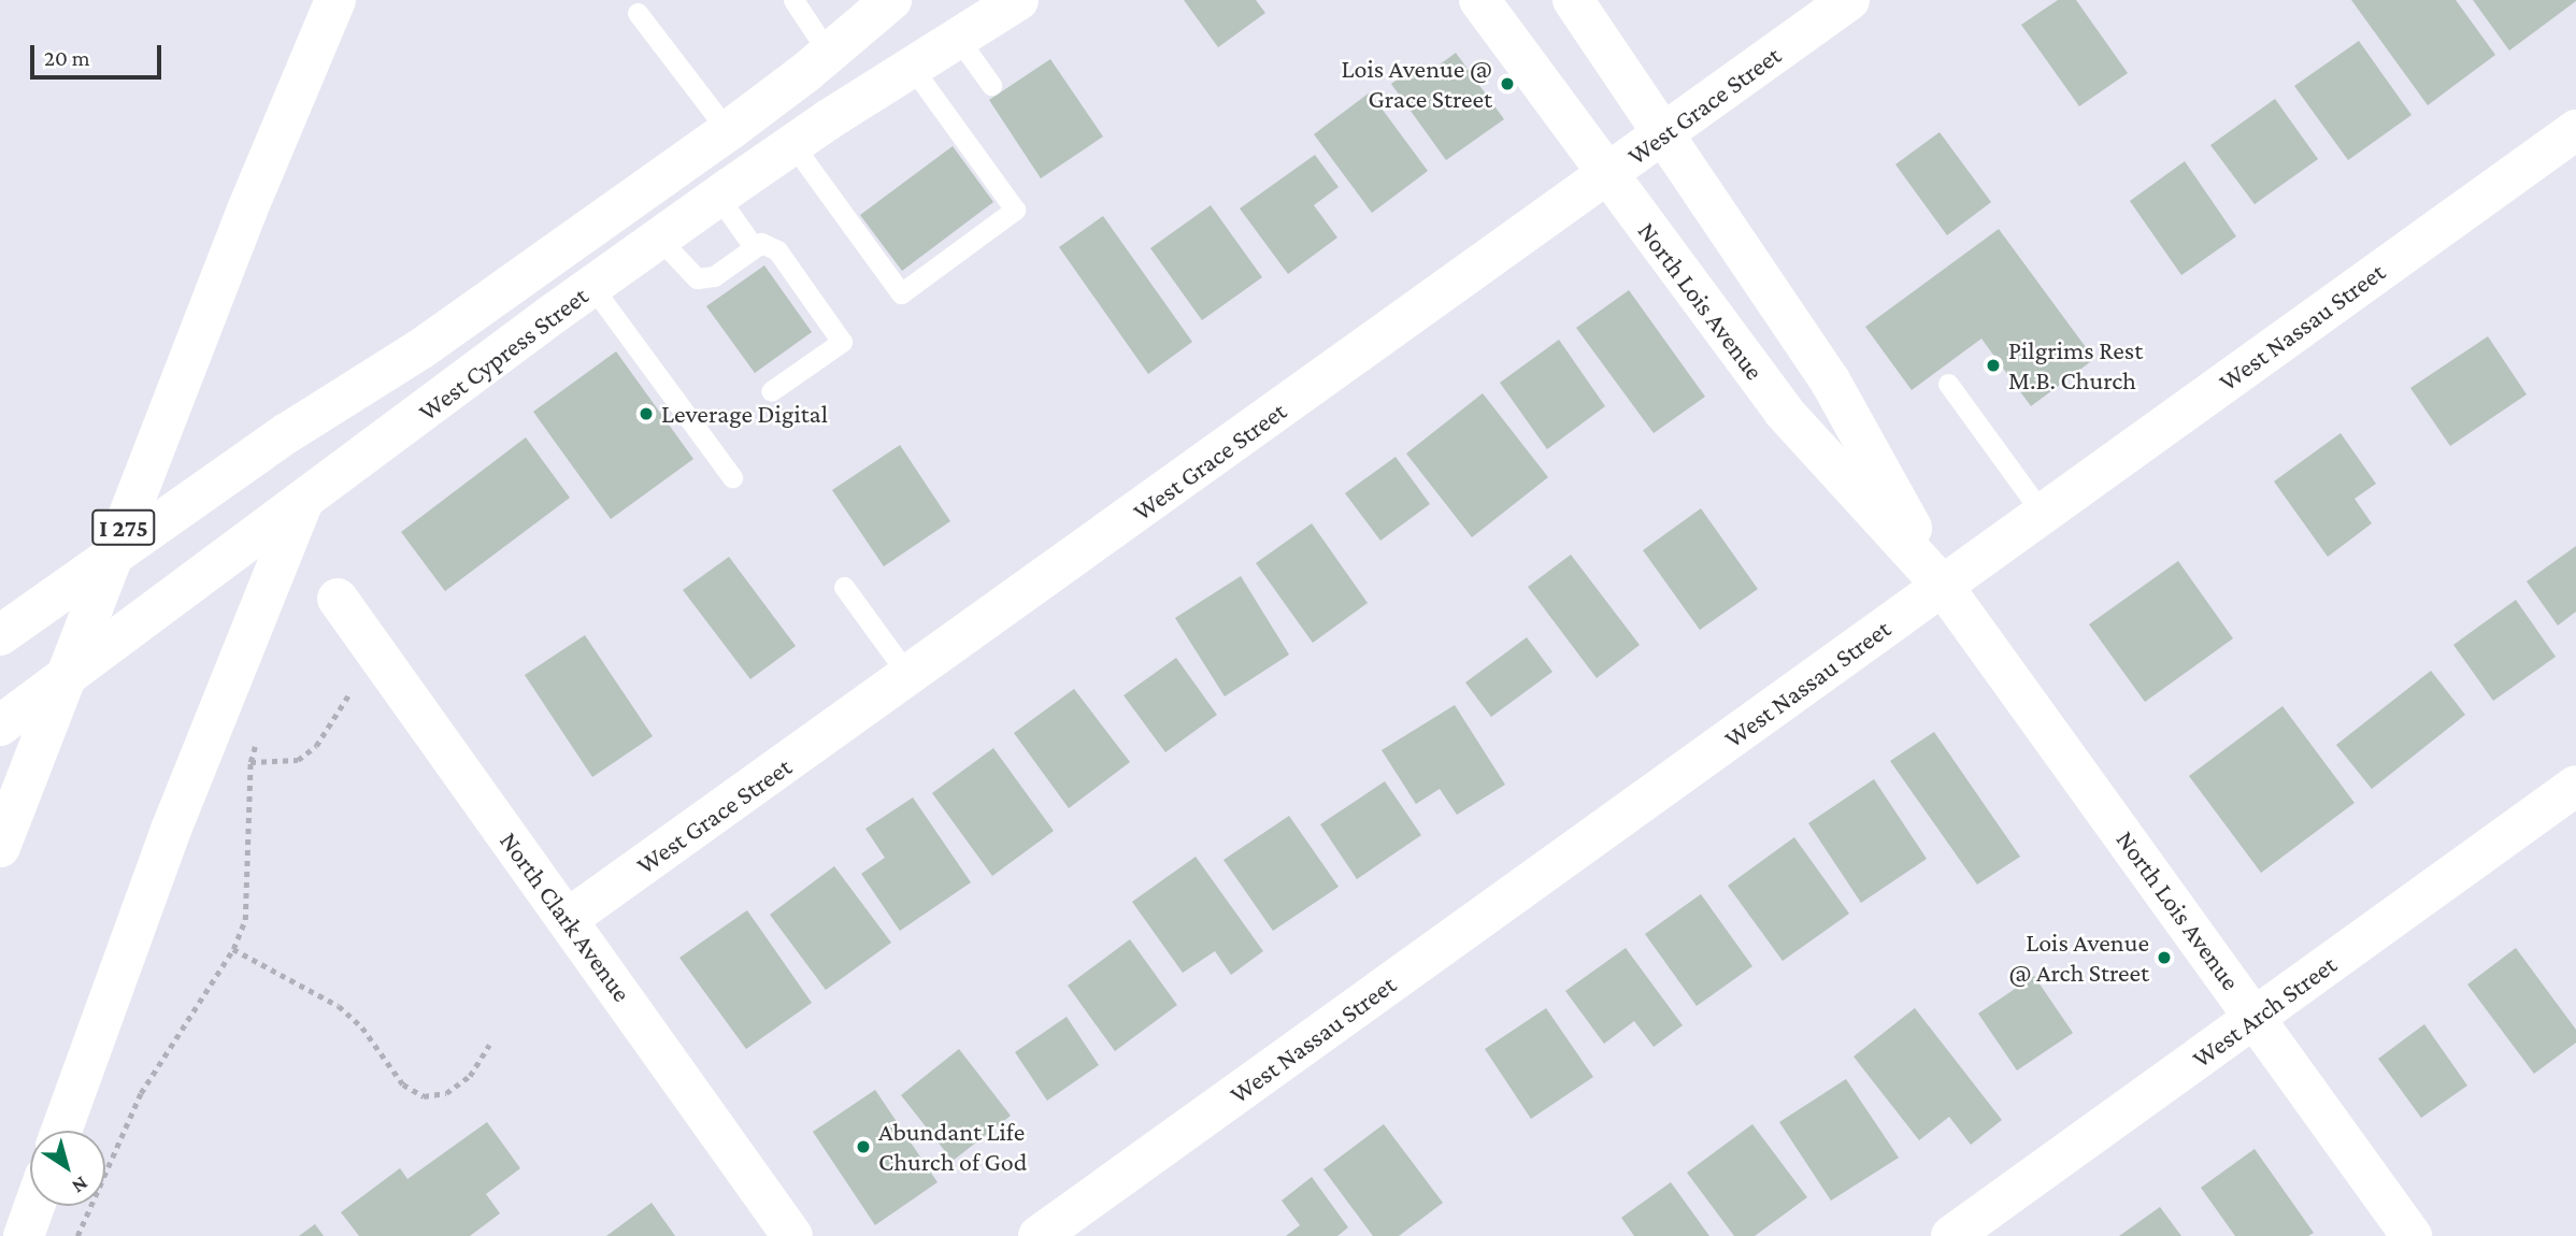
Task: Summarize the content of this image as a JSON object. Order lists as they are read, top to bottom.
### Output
{
  "streets": {
    "main road": [
      "West Grace Street",
      "North Lois Avenue",
      "West Nassau Street",
      "West Cypress Street",
      "I 275",
      "North Clark Avenue",
      "West Arch Street"
    ]
  },
  "crossings": [
    ["West Grace Street", "North Lois Avenue"],
    ["West Grace Street", "North Clark Avenue"],
    ["North Lois Avenue", "West Nassau Street"],
    ["North Lois Avenue", "West Arch Street"]
  ],
  "places": [
    "Lois Avenue @ Grace Street",
    "Pilgrims Rest M.B. Church",
    "Leverage Digital",
    "Lois Avenue @ Arch Street",
    "Abundant Life Church of God"
  ],
  "scale_bar": "20 m",
  "north": "bottom right"
}
